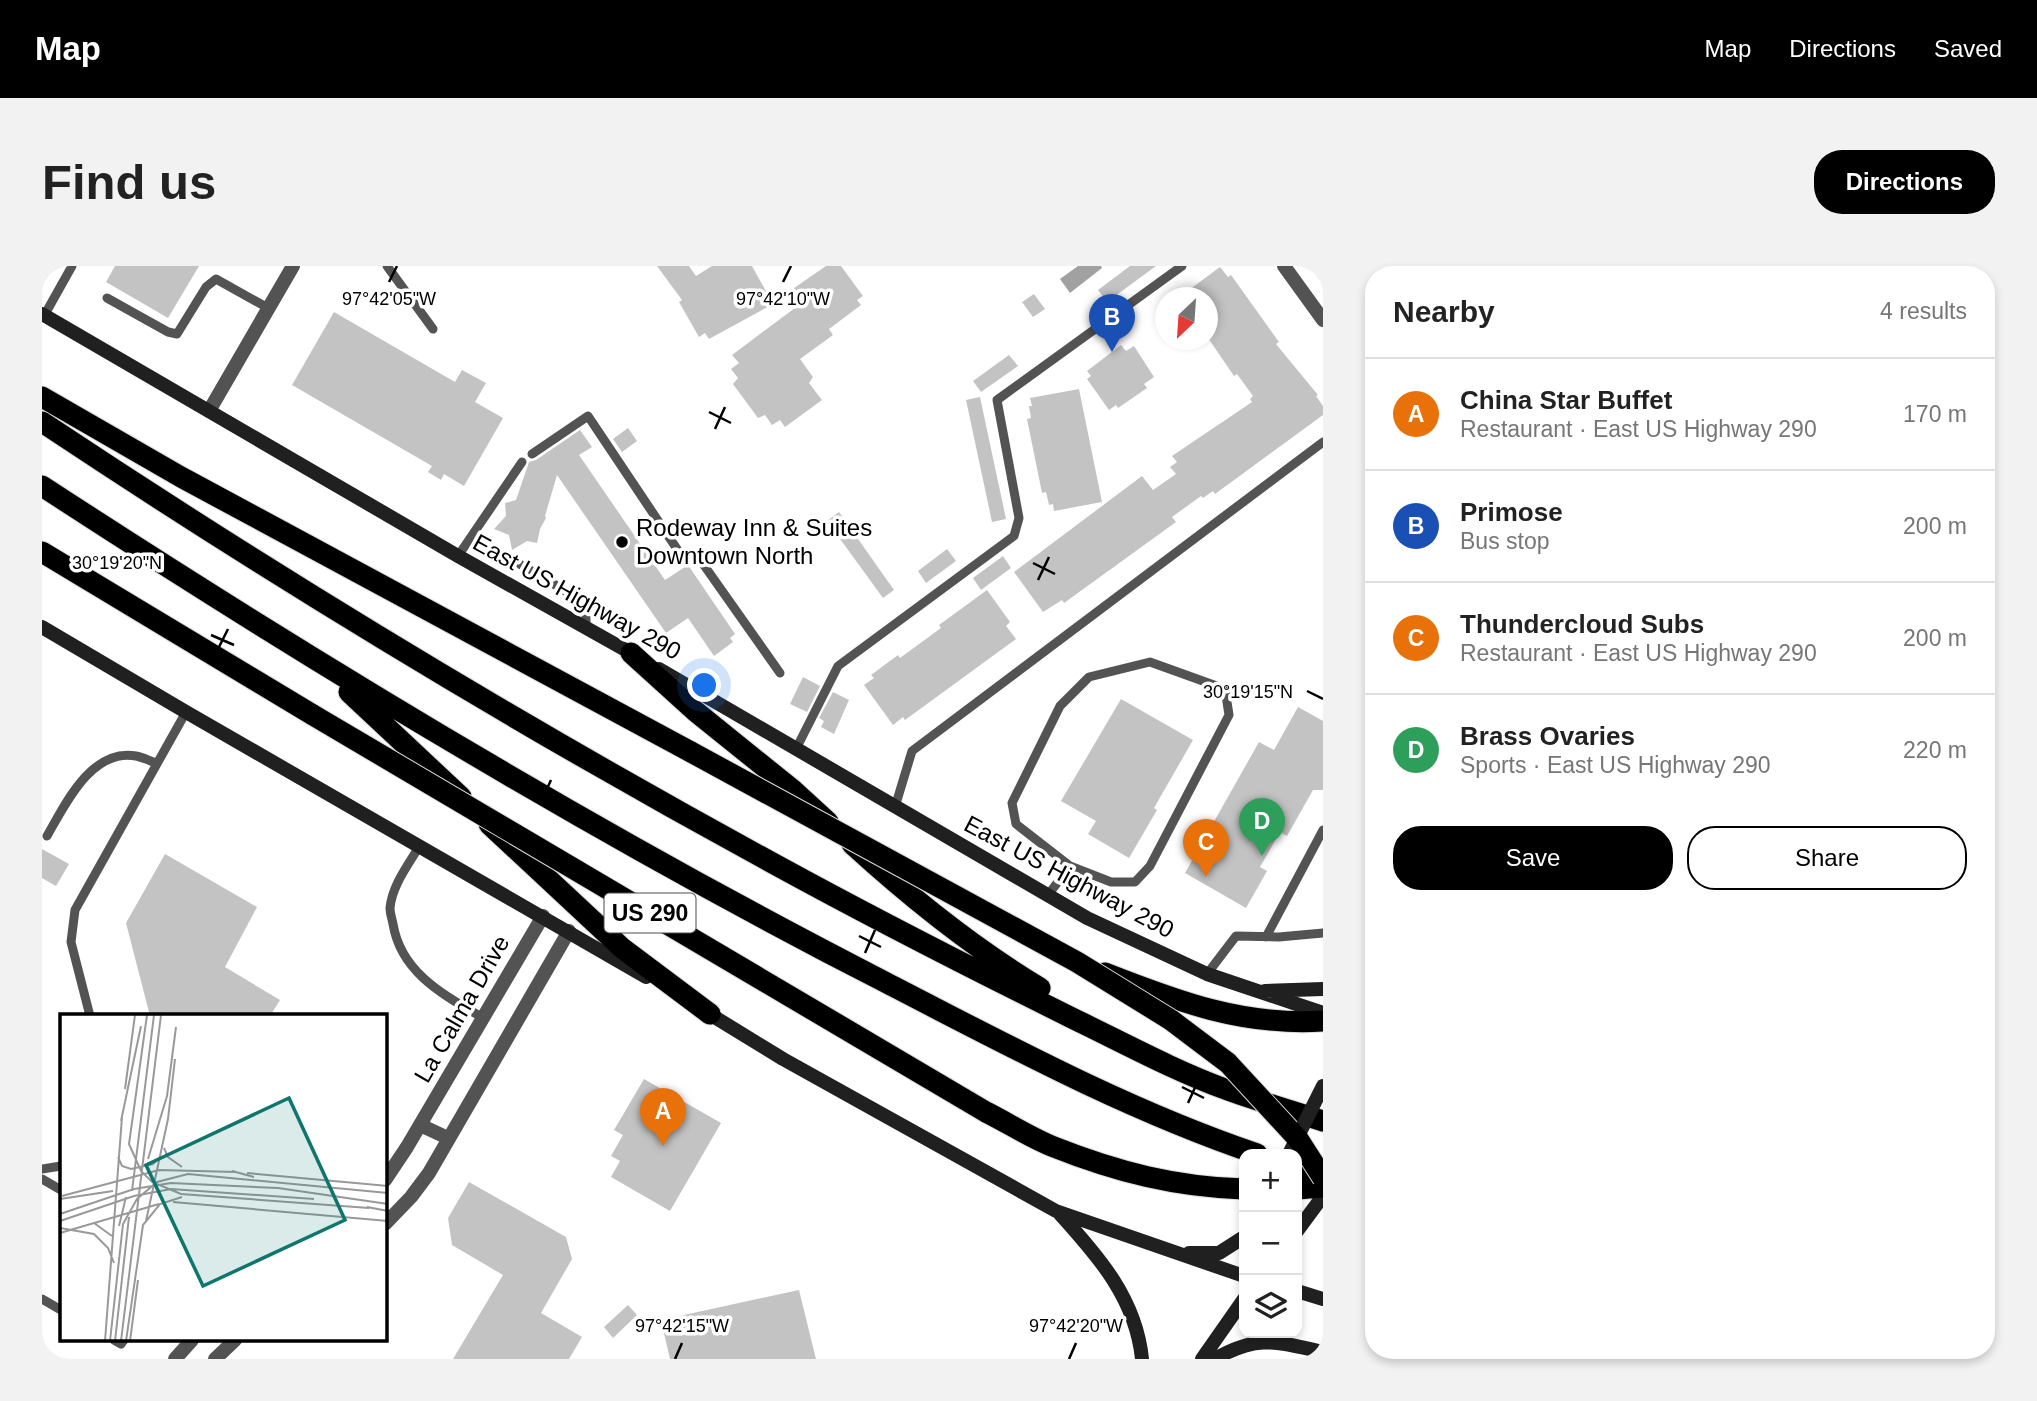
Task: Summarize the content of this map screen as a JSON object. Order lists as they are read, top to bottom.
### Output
{
  "streets": {
    "highway": ["US 290"],
    "main road": ["East US Highway 290"],
    "street": ["La Calma Drive"]
  },
  "places": ["Rodeway Inn & Suites Downtown North"],
  "north": "bottom left",
  "page": {
    "header": "Map",
    "nav": ["Map", "Directions", "Saved"],
    "buttons": [
      "Directions",
      ["Save", "Share"]
    ],
    "title": "Find us",
    "heading": ["Nearby", "4 results"],
    "pins": [
      "B",
      "D",
      "C",
      "A"
    ],
    "list": [
      {
        "mark": "A",
        "name": "China Star Buffet",
        "note": "Restaurant · East US Highway 290",
        "value": "170 m"
      },
      {
        "mark": "B",
        "name": "Primose",
        "note": "Bus stop",
        "value": "200 m"
      },
      {
        "mark": "C",
        "name": "Thundercloud Subs",
        "note": "Restaurant · East US Highway 290",
        "value": "200 m"
      },
      {
        "mark": "D",
        "name": "Brass Ovaries",
        "note": "Sports · East US Highway 290",
        "value": "220 m"
      }
    ],
    "map_buttons": ["+", "−"]
  },
  "coordinates": [
    "97°42'05\"W",
    "97°42'10\"W",
    "30°19'20\"N",
    "30°19'15\"N",
    "97°42'15\"W",
    "97°42'20\"W"
  ]
}
